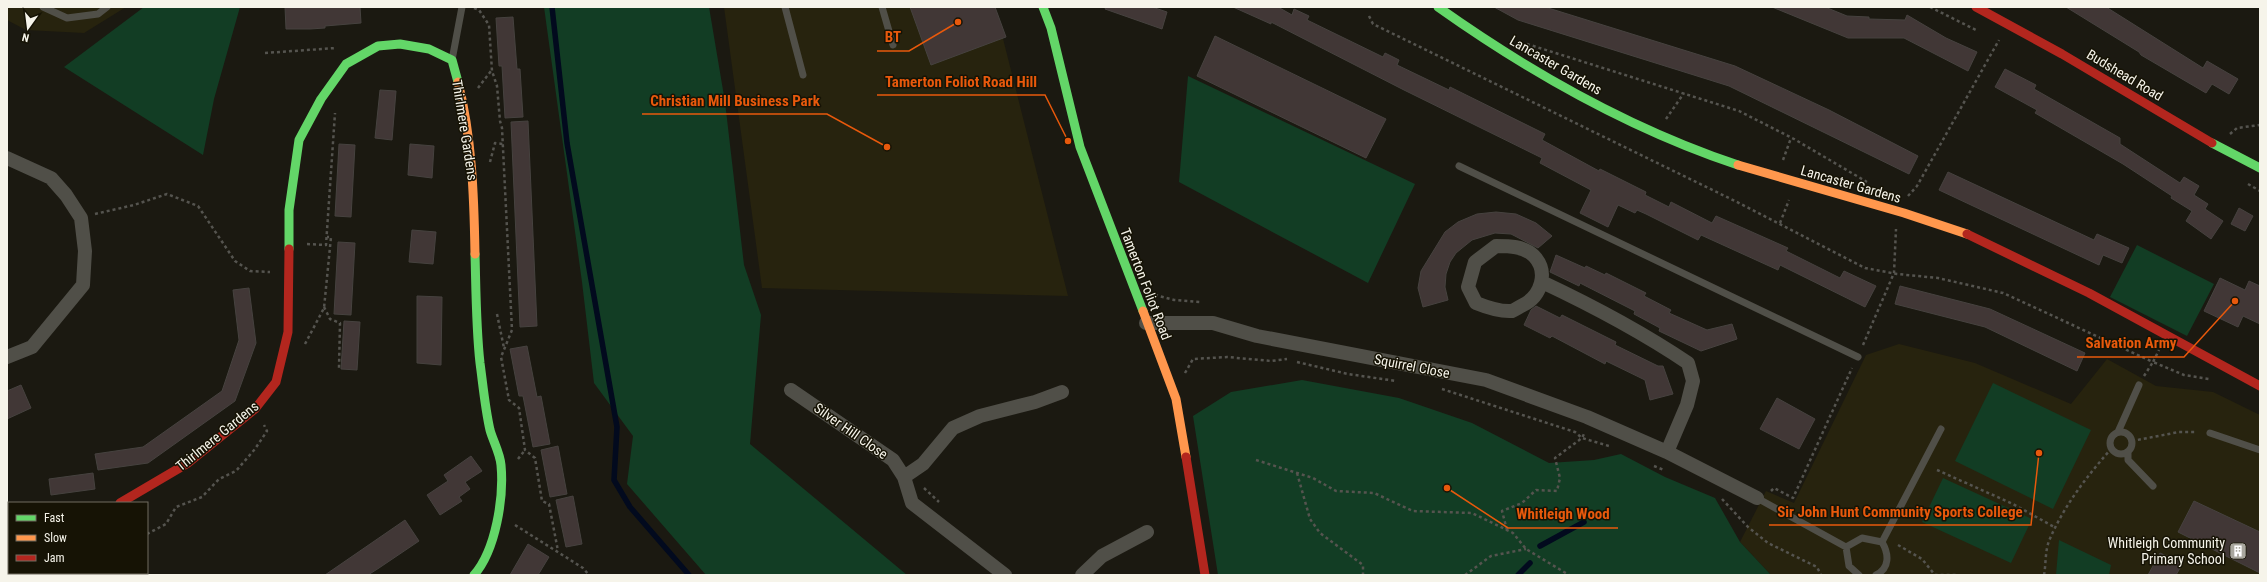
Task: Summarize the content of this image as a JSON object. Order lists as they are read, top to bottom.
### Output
{
  "streets": {
    "street": [
      "Lancaster Gardens",
      "Budshead Road",
      "Thirlmere Gardens",
      "Tamerton Foliot Road",
      "Squirrel Close",
      "Silver Hill Close"
    ]
  },
  "crossings": [
    ["Tamerton Foliot Road", "Squirrel Close"]
  ],
  "places": {
    "other": [
      "BT",
      "Tamerton Foliot Road Hill",
      "Christian Mill Business Park",
      "Salvation Army",
      "Sir John Hunt Community Sports College",
      "Whitleigh Wood"
    ],
    "building": ["Whitleigh Community Primary School"]
  },
  "legend": ["Fast", "Slow", "Jam"],
  "north": "bottom"
}
